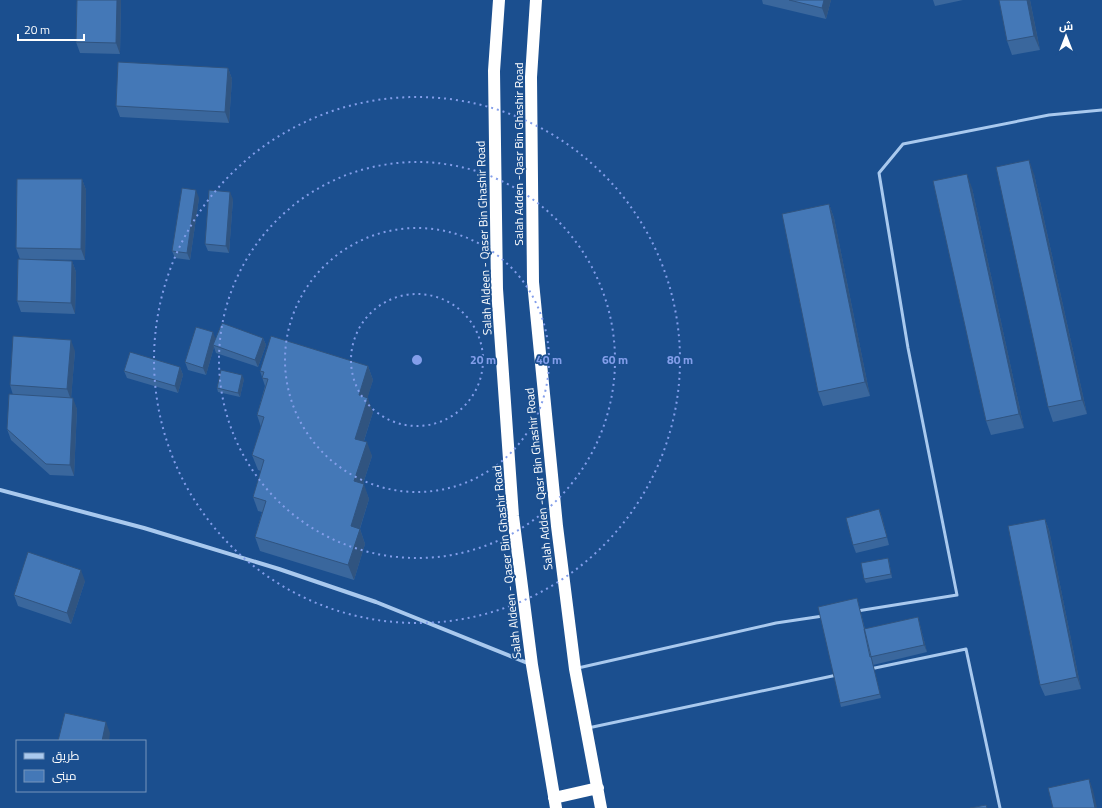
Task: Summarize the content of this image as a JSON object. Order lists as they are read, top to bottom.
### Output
{
  "streets": {
    "highway": ["Salah Adden -Qasr Bin Ghashir Road", "Salah Aldeen - Qaser Bin Ghashir Road"]
  },
  "legend": ["طريق", "مبنى"],
  "scale_bar": "20 m",
  "north": "top",
  "rings": [
    "20 m",
    "40 m",
    "60 m",
    "80 m"
  ]
}
